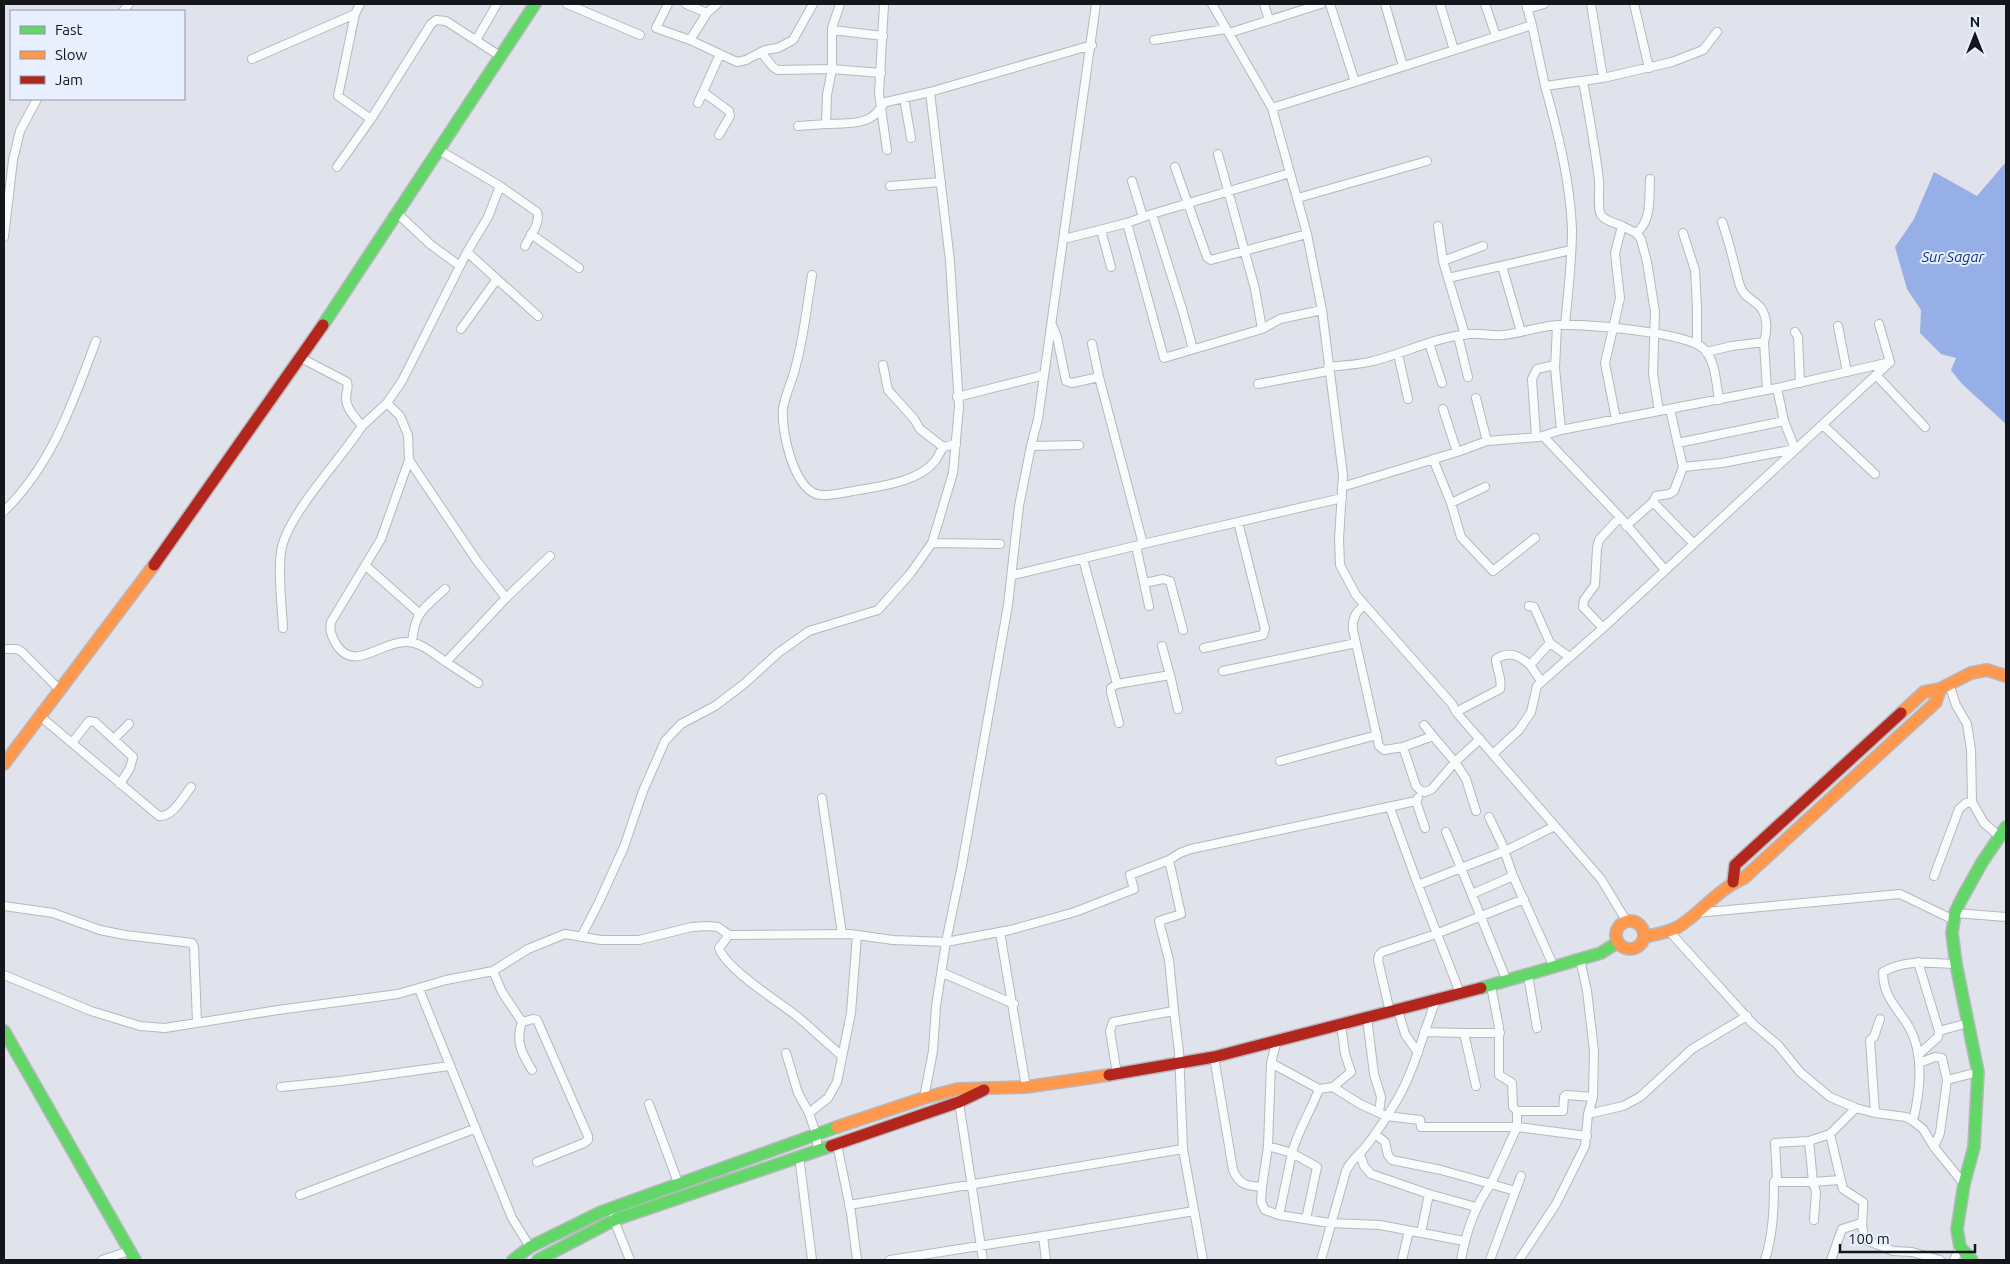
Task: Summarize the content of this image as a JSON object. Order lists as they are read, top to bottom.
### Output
{
  "water": ["Sur Sagar"],
  "legend": ["Fast", "Slow", "Jam"],
  "scale_bar": "100 m",
  "north": "top"
}
